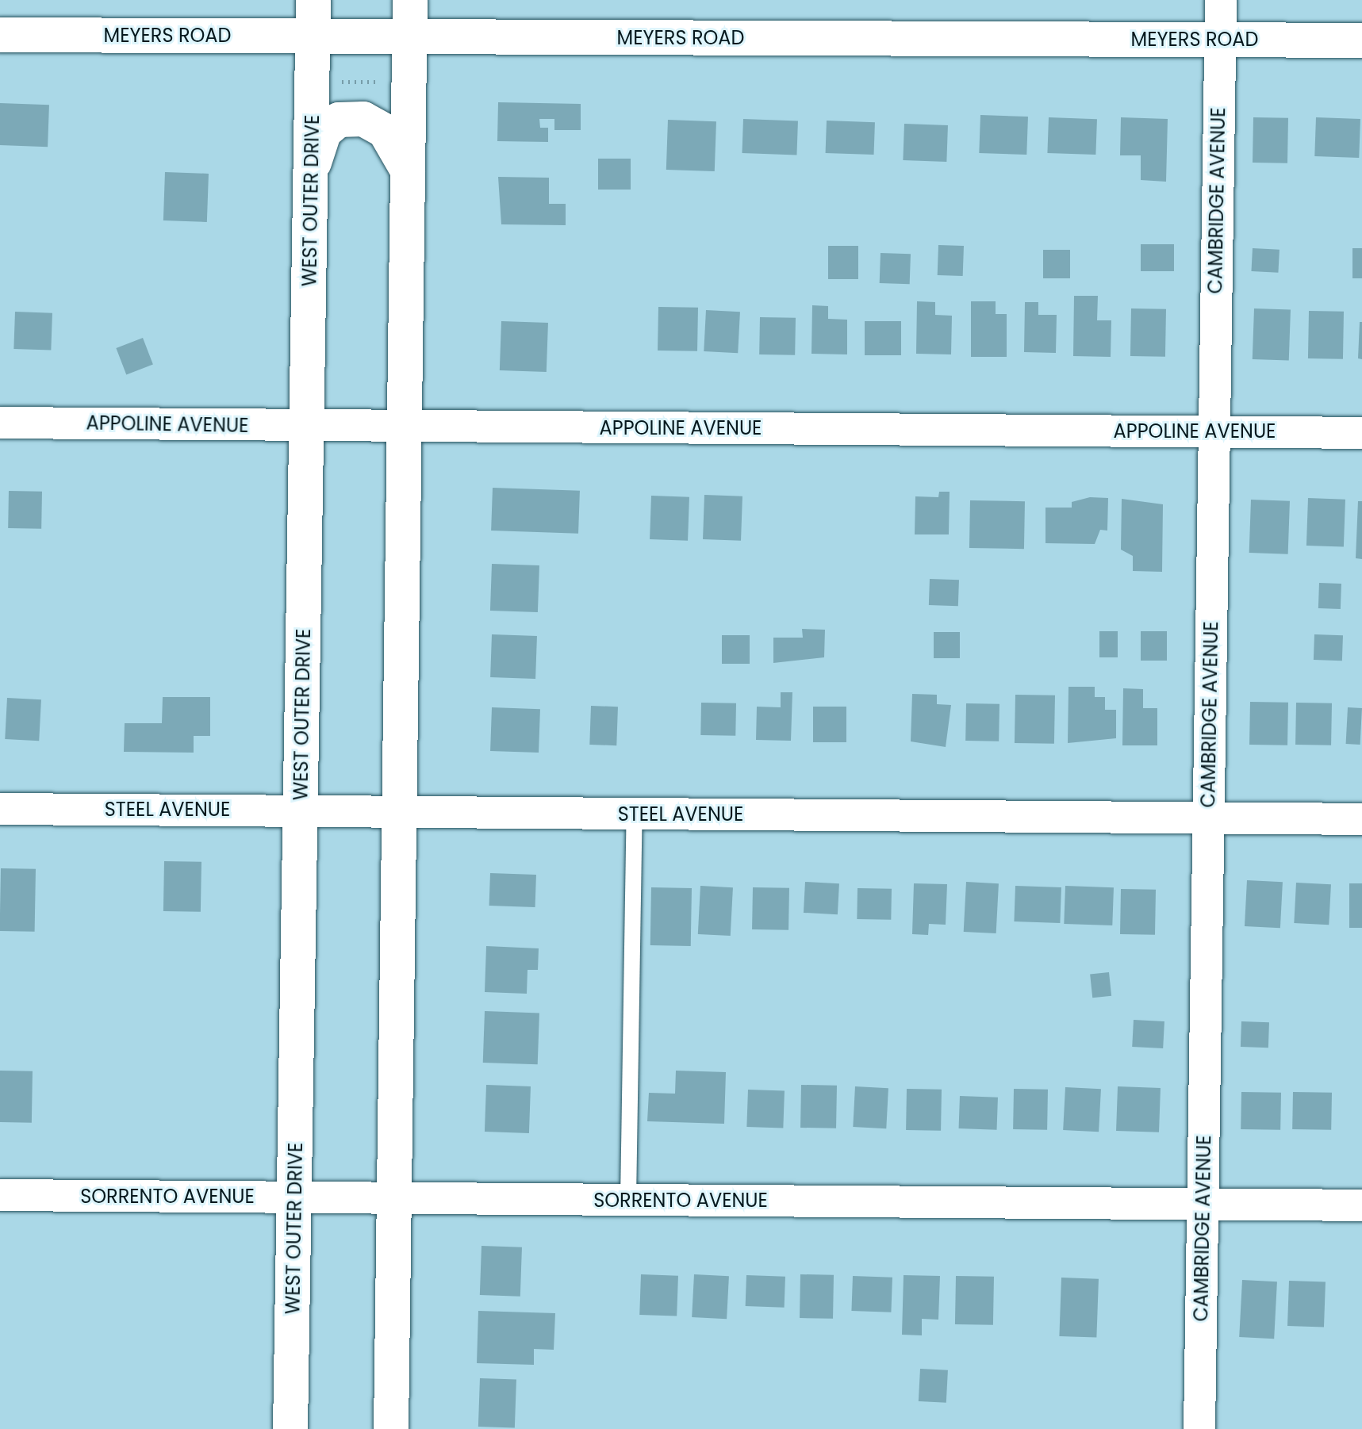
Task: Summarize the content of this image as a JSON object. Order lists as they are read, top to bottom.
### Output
{
  "streets": {
    "main road": ["MEYERS ROAD", "WEST OUTER DRIVE"],
    "street": [
      "CAMBRIDGE AVENUE",
      "APPOLINE AVENUE",
      "STEEL AVENUE",
      "SORRENTO AVENUE"
    ]
  },
  "crossings": [
    ["MEYERS ROAD", "WEST OUTER DRIVE"],
    ["MEYERS ROAD", "CAMBRIDGE AVENUE"],
    ["WEST OUTER DRIVE", "APPOLINE AVENUE"],
    ["WEST OUTER DRIVE", "STEEL AVENUE"],
    ["WEST OUTER DRIVE", "SORRENTO AVENUE"],
    ["CAMBRIDGE AVENUE", "APPOLINE AVENUE"],
    ["CAMBRIDGE AVENUE", "STEEL AVENUE"],
    ["CAMBRIDGE AVENUE", "SORRENTO AVENUE"]
  ]
}
